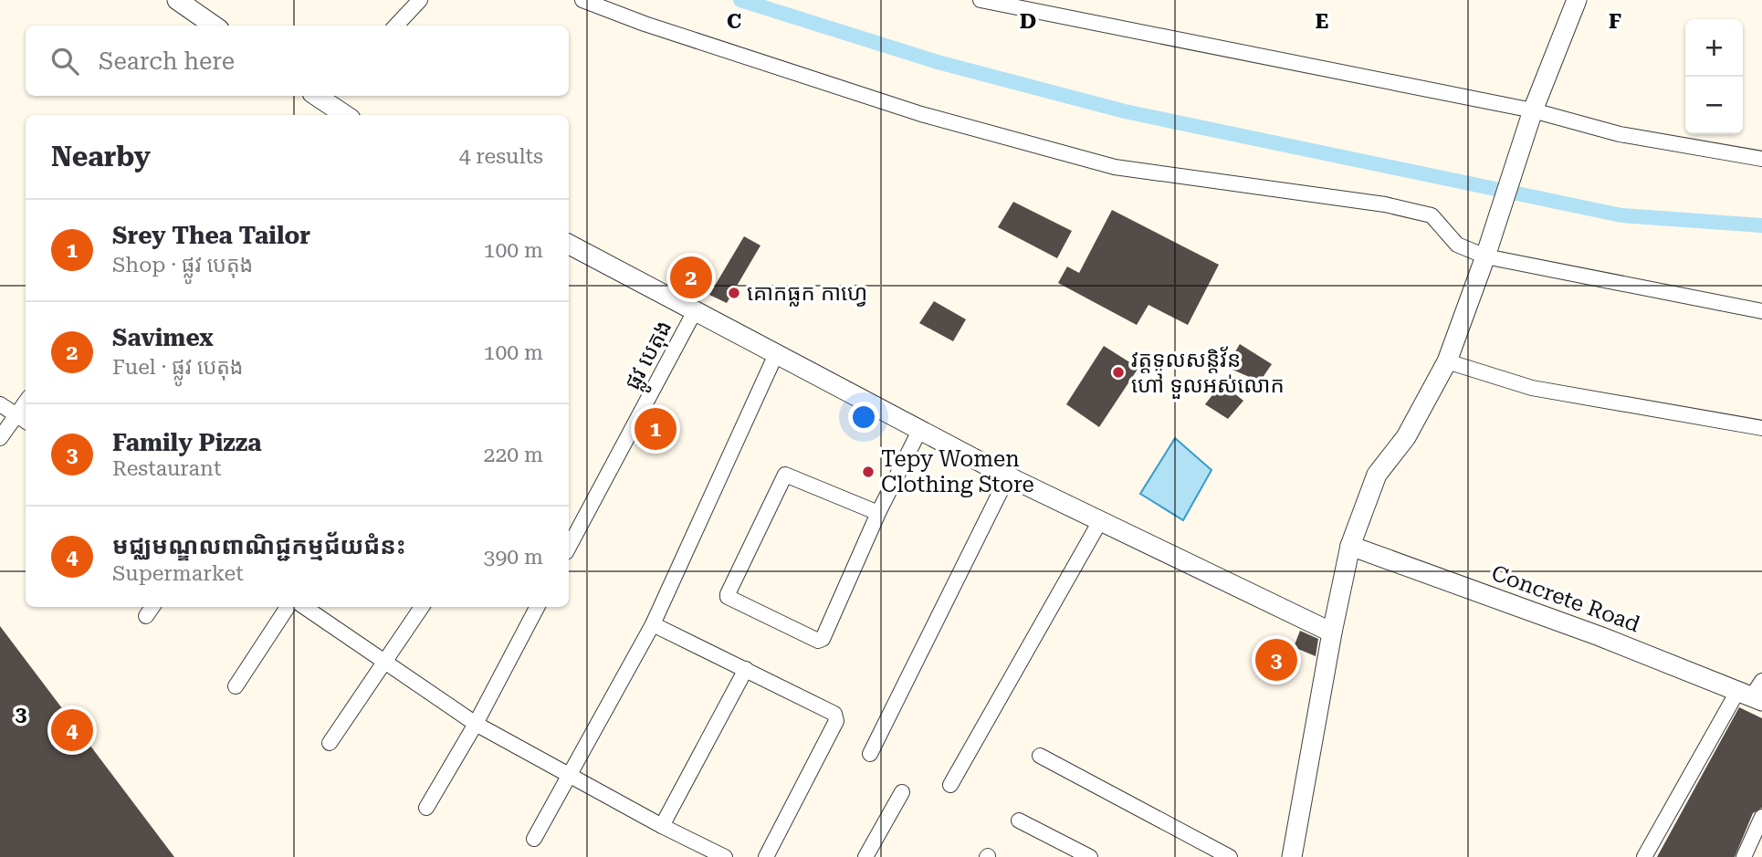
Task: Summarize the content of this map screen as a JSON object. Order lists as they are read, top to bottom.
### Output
{
  "streets": {
    "street": ["ផ្លូវ បេតុង", "Concrete Road"]
  },
  "places": ["គោកធ្លក កាហ្វេ", "វត្តទូលសន្តិវ័ន ហៅ ទួលអស់លោក", "Tepy Women Clothing Store"],
  "page": {
    "map_buttons": ["+", "−"],
    "search": "Search here",
    "heading": ["Nearby", "4 results"],
    "list": [
      {
        "mark": "1",
        "name": "Srey Thea Tailor",
        "note": "Shop · ផ្លូវ បេតុង",
        "value": "100 m"
      },
      {
        "mark": "2",
        "name": "Savimex",
        "note": "Fuel · ផ្លូវ បេតុង",
        "value": "100 m"
      },
      {
        "mark": "3",
        "name": "Family Pizza",
        "note": "Restaurant",
        "value": "220 m"
      },
      {
        "mark": "4",
        "name": "មជ្ឈមណ្ឌលពាណិជ្ជកម្មជ័យជំនះ",
        "note": "Supermarket",
        "value": "390 m"
      }
    ],
    "pins": [
      "2",
      "1",
      "3",
      "4"
    ]
  },
  "grid": {
    "columns": [
      "C",
      "D",
      "E",
      "F"
    ],
    "rows": ["3"]
  }
}
